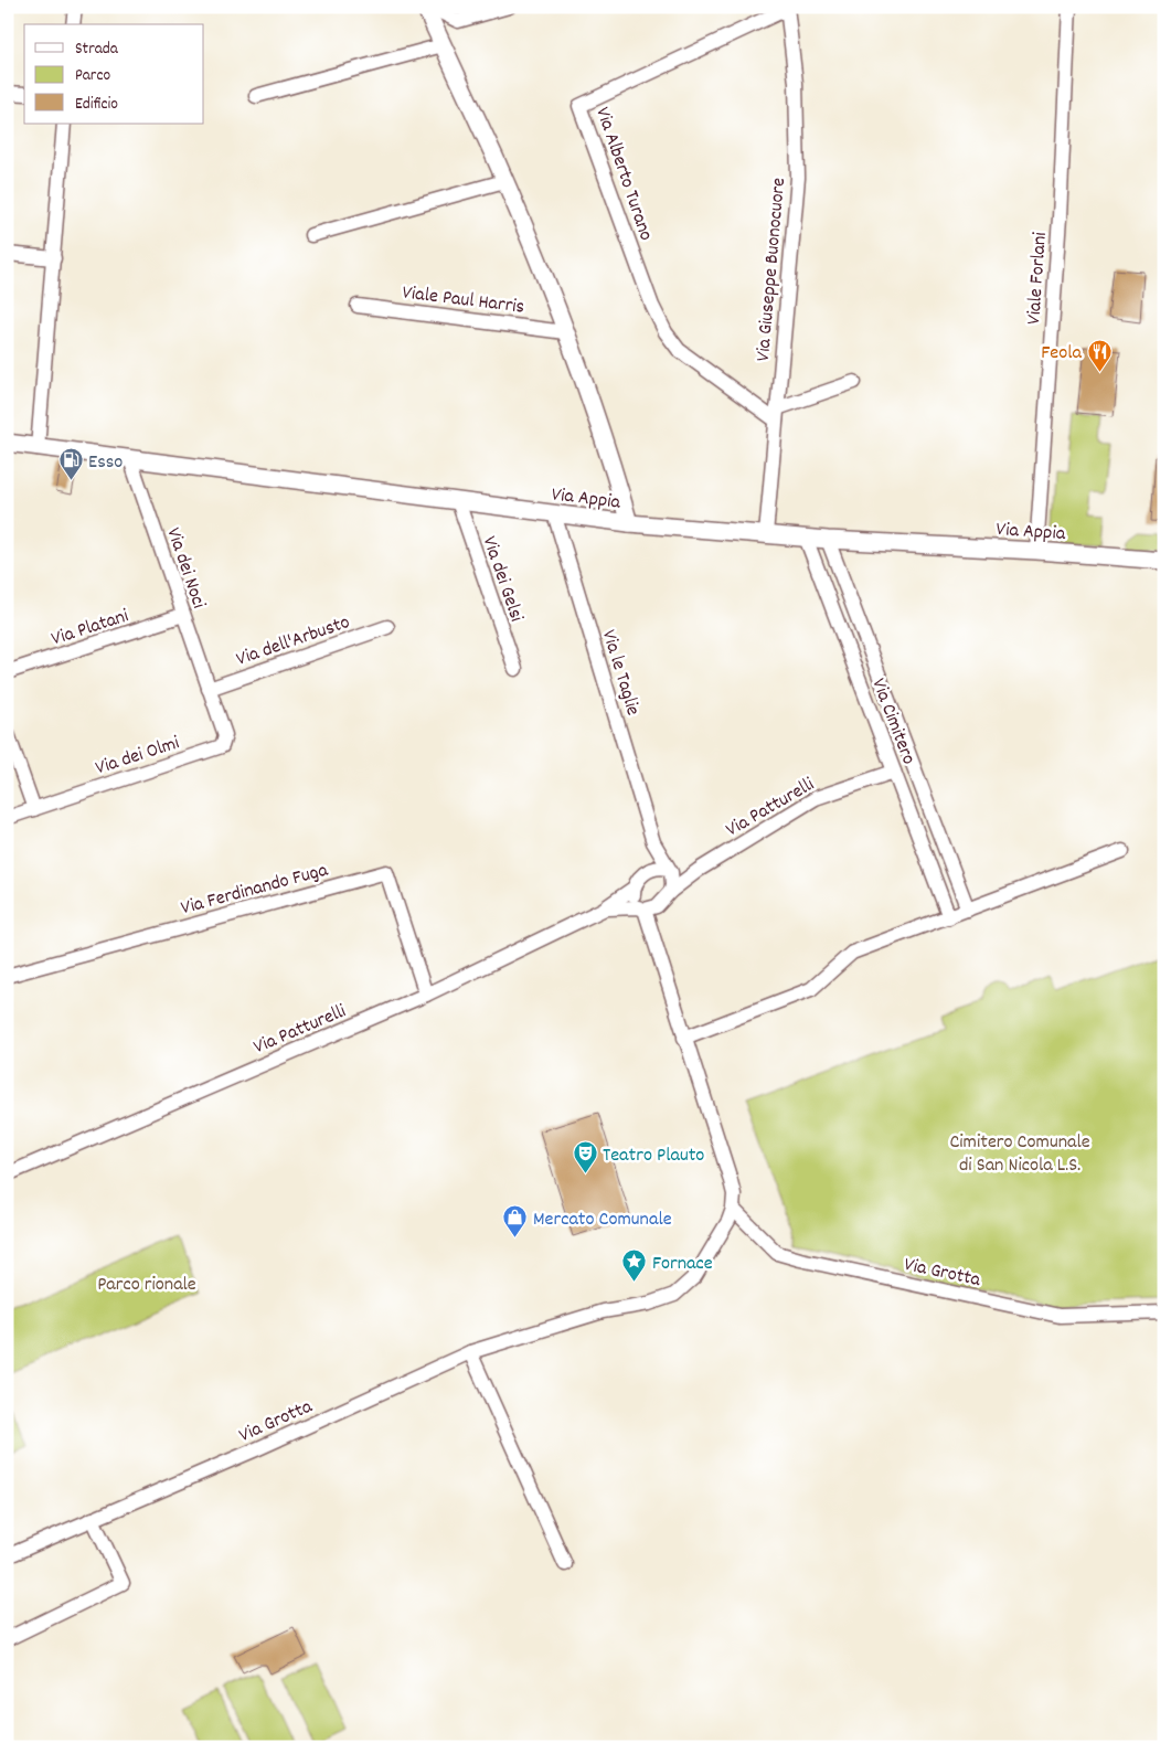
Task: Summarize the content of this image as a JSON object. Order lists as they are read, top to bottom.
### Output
{
  "streets": {
    "street": [
      "Via Alberto Turano",
      "Via Giuseppe Buonocuore",
      "Viale Forlani",
      "Viale Paul Harris",
      "Via Appia",
      "Via dei Noci",
      "Via dei Gelsi",
      "Via Platani",
      "Via dell'Arbusto",
      "Via le Taglie",
      "Via Cimitero",
      "Via dei Olmi",
      "Via Patturelli",
      "Via Ferdinando Fuga",
      "Via Grotta"
    ]
  },
  "crossings": [
    ["Via Alberto Turano", "Via Giuseppe Buonocuore"],
    ["Via Giuseppe Buonocuore", "Via Appia"],
    ["Viale Forlani", "Via Appia"],
    ["Viale Paul Harris", "Via Appia"],
    ["Via Appia", "Via dei Noci"],
    ["Via Appia", "Via dei Gelsi"],
    ["Via Appia", "Via le Taglie"],
    ["Via Appia", "Via Cimitero"],
    ["Via dei Noci", "Via Platani"],
    ["Via dei Noci", "Via dell'Arbusto"],
    ["Via dei Noci", "Via dei Olmi"],
    ["Via dell'Arbusto", "Via dei Olmi"],
    ["Via le Taglie", "Via Patturelli"],
    ["Via Cimitero", "Via Patturelli"],
    ["Via Patturelli", "Via Ferdinando Fuga"]
  ],
  "parks": ["Cimitero Comunale di San Nicola L.S.", "Parco rionale"],
  "places": {
    "restaurant": ["Feola"],
    "fuel station": ["Esso"],
    "theatre": ["Teatro Plauto"],
    "shop": ["Mercato Comunale"],
    "place": ["Fornace"]
  },
  "legend": ["Strada", "Parco", "Edificio"]
}
